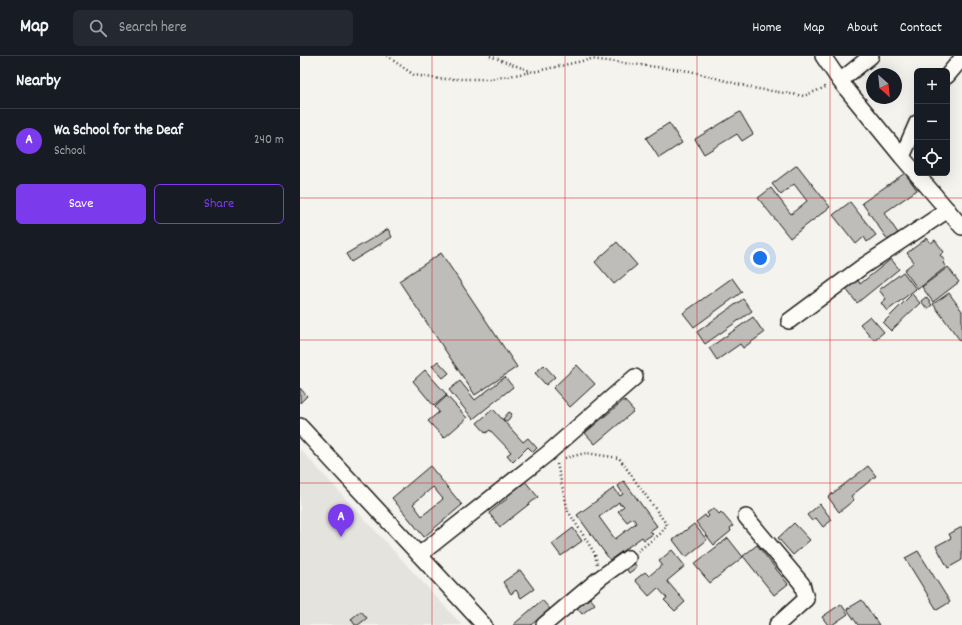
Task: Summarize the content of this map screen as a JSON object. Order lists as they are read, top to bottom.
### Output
{
  "north": "bottom right",
  "page": {
    "header": "Map",
    "search": "Search here",
    "nav": [
      "Home",
      "Map",
      "About",
      "Contact"
    ],
    "heading": "Nearby",
    "map_buttons": ["+", "−"],
    "list": [
      {
        "mark": "A",
        "name": "Wa School for the Deaf",
        "note": "School",
        "value": "240 m"
      }
    ],
    "buttons": ["Save", "Share"],
    "pins": "A"
  }
}
